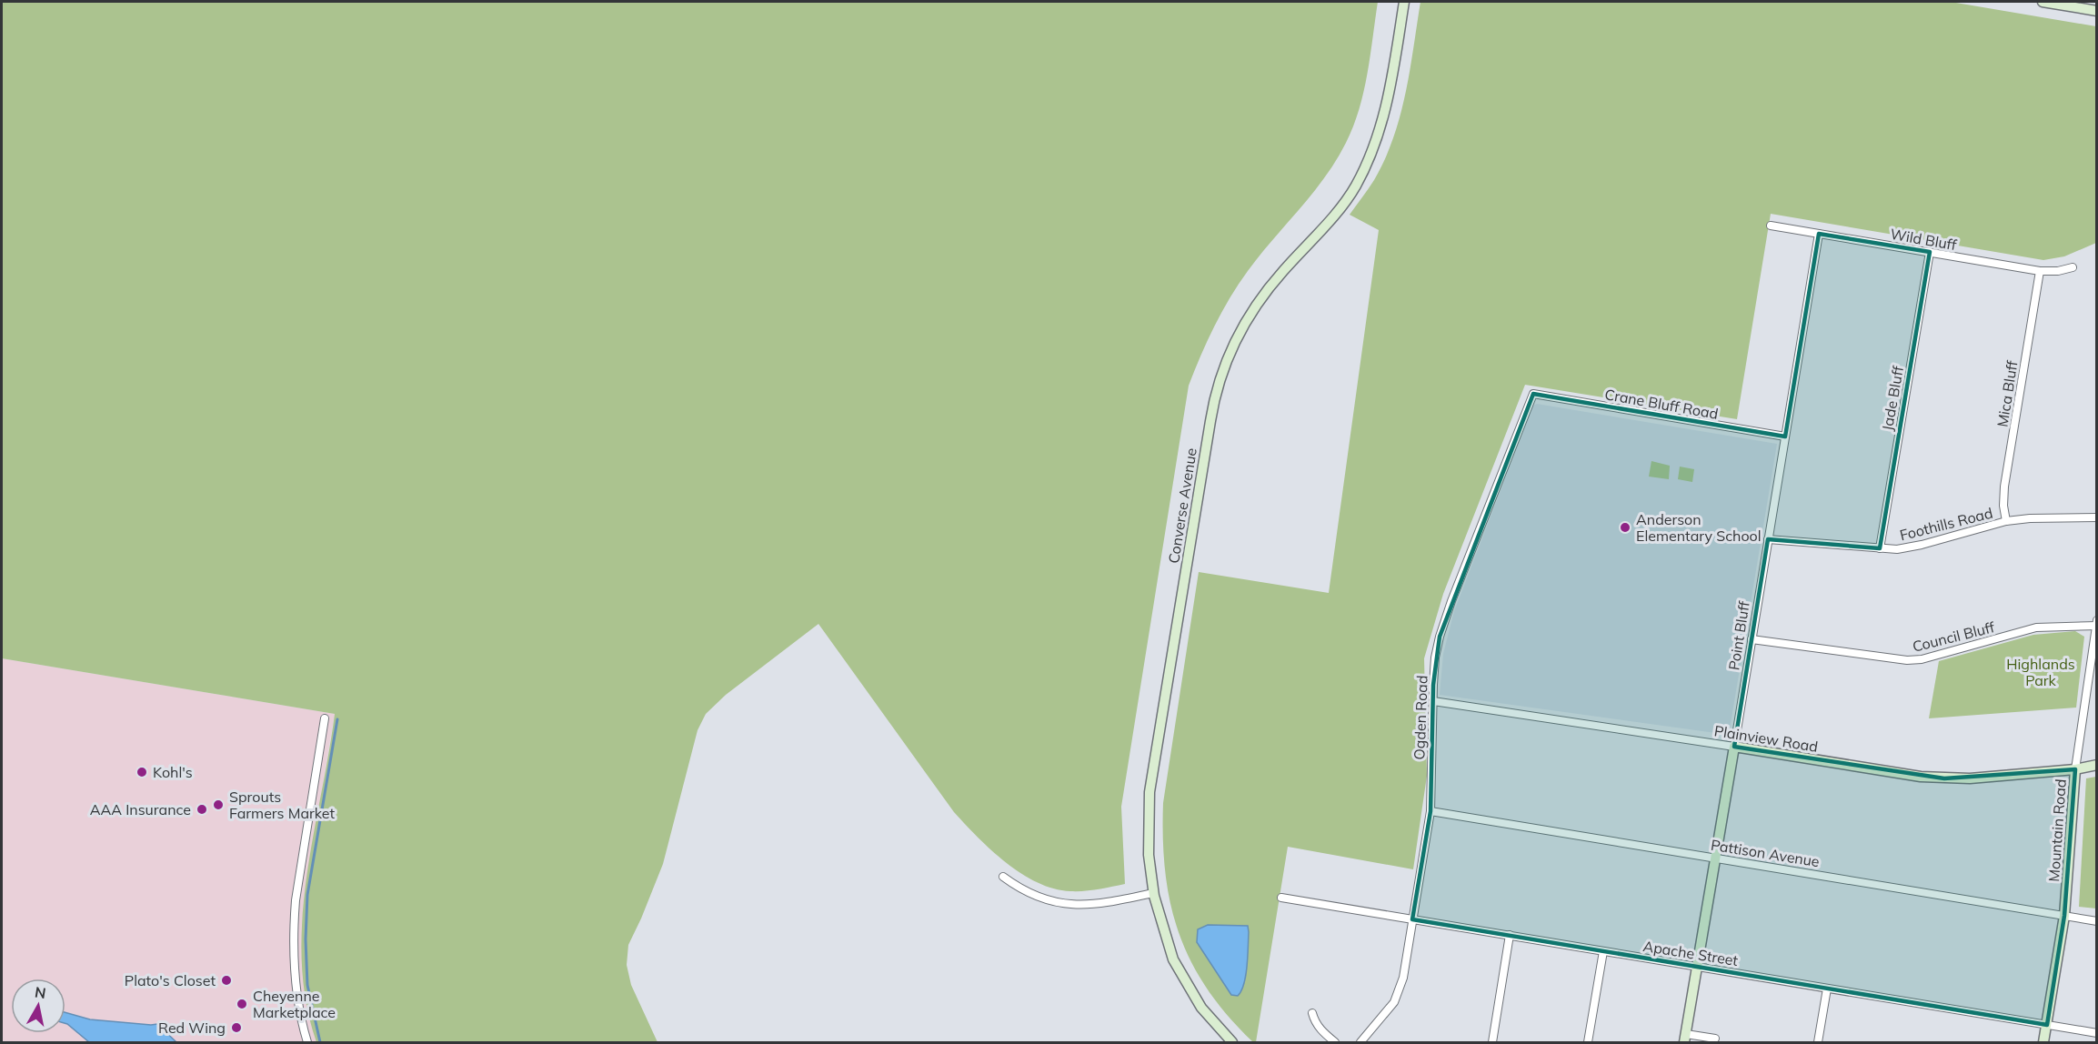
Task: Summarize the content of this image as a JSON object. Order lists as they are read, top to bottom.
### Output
{
  "streets": {
    "main road": [
      "Converse Avenue",
      "Point Bluff",
      "Plainview Road",
      "Mountain Road"
    ],
    "street": [
      "Wild Bluff",
      "Mica Bluff",
      "Jade Bluff",
      "Crane Bluff Road",
      "Foothills Road",
      "Council Bluff",
      "Ogden Road",
      "Pattison Avenue",
      "Apache Street"
    ]
  },
  "crossings": [
    ["Wild Bluff", "Mica Bluff"],
    ["Wild Bluff", "Jade Bluff"],
    ["Wild Bluff", "Point Bluff"],
    ["Mica Bluff", "Foothills Road"],
    ["Jade Bluff", "Foothills Road"],
    ["Crane Bluff Road", "Point Bluff"],
    ["Crane Bluff Road", "Ogden Road"],
    ["Foothills Road", "Point Bluff"],
    ["Point Bluff", "Council Bluff"],
    ["Point Bluff", "Plainview Road"],
    ["Point Bluff", "Pattison Avenue"],
    ["Point Bluff", "Apache Street"],
    ["Council Bluff", "Mountain Road"],
    ["Ogden Road", "Plainview Road"],
    ["Ogden Road", "Pattison Avenue"],
    ["Ogden Road", "Apache Street"],
    ["Plainview Road", "Mountain Road"],
    ["Mountain Road", "Pattison Avenue"],
    ["Mountain Road", "Apache Street"]
  ],
  "parks": ["Highlands Park"],
  "places": [
    "Anderson Elementary School",
    "Kohl's",
    "Sprouts Farmers Market",
    "AAA Insurance",
    "Plato's Closet",
    "Cheyenne Marketplace",
    "Red Wing"
  ],
  "north": "top"
}
